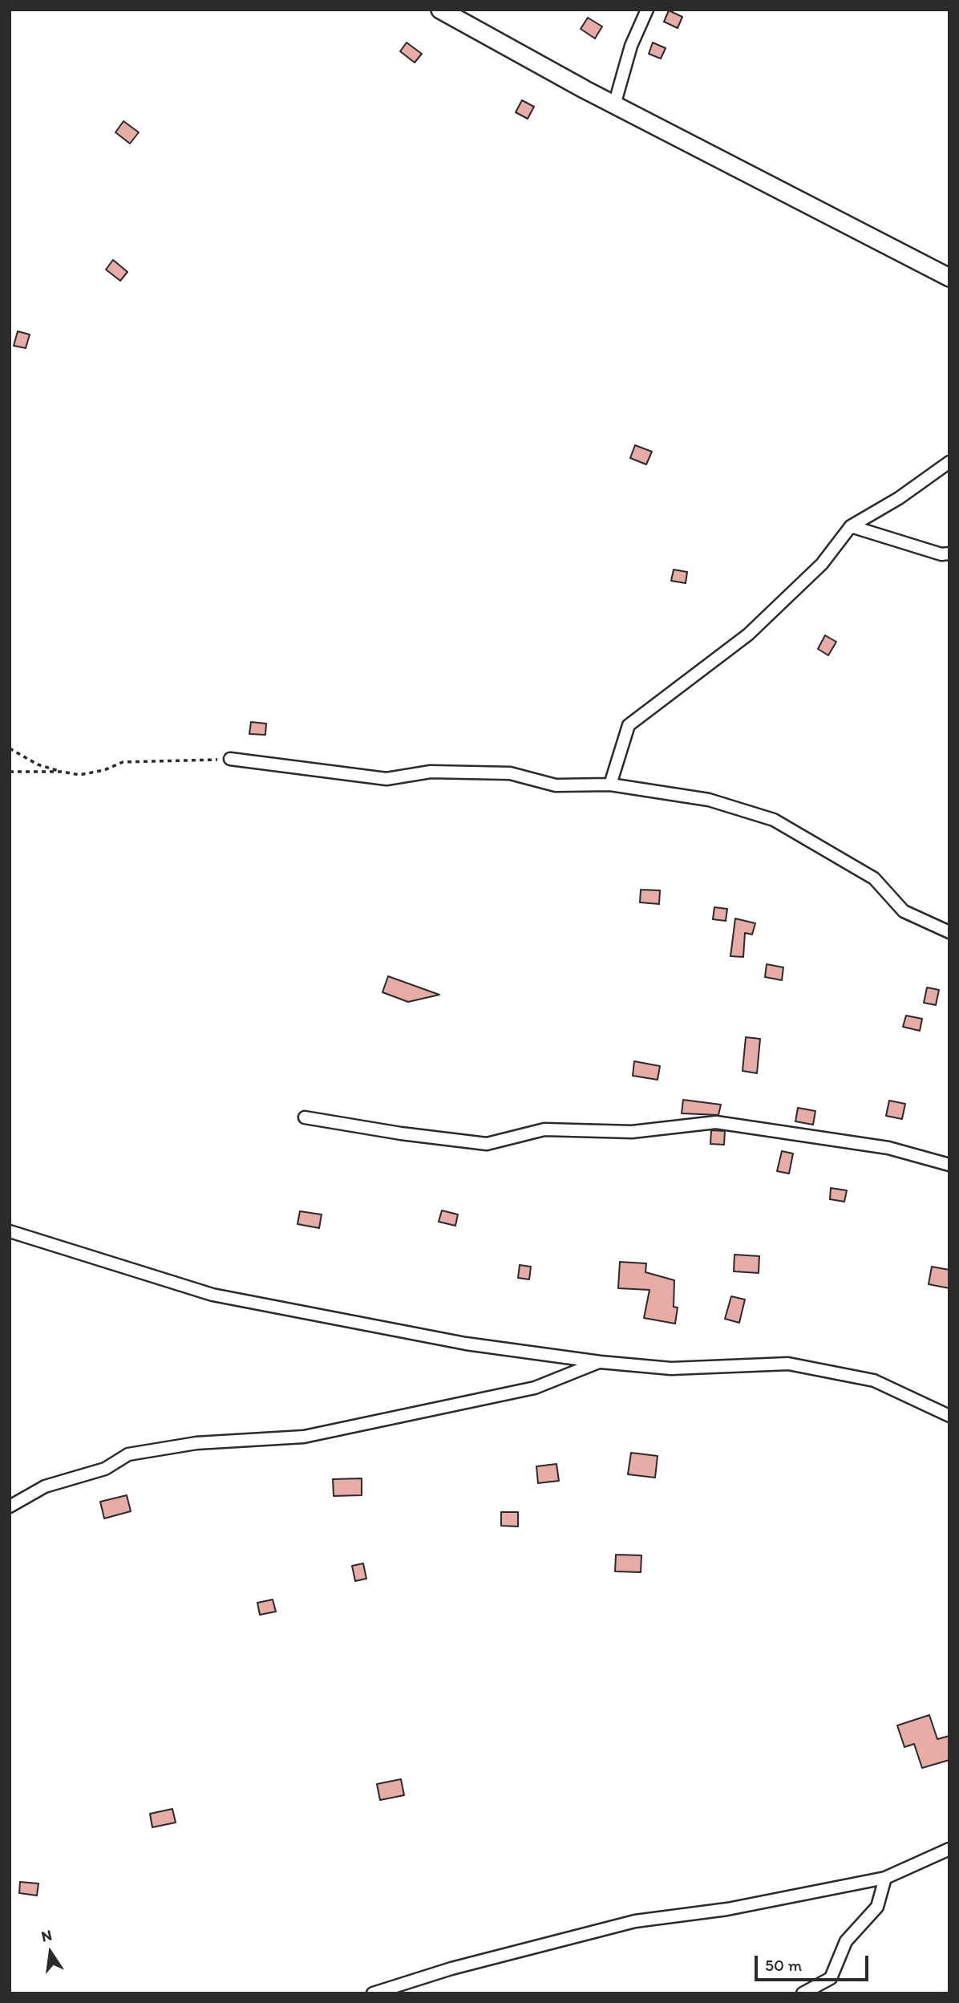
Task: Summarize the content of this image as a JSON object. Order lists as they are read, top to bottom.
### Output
{
  "scale_bar": "50 m",
  "north": "top"
}
